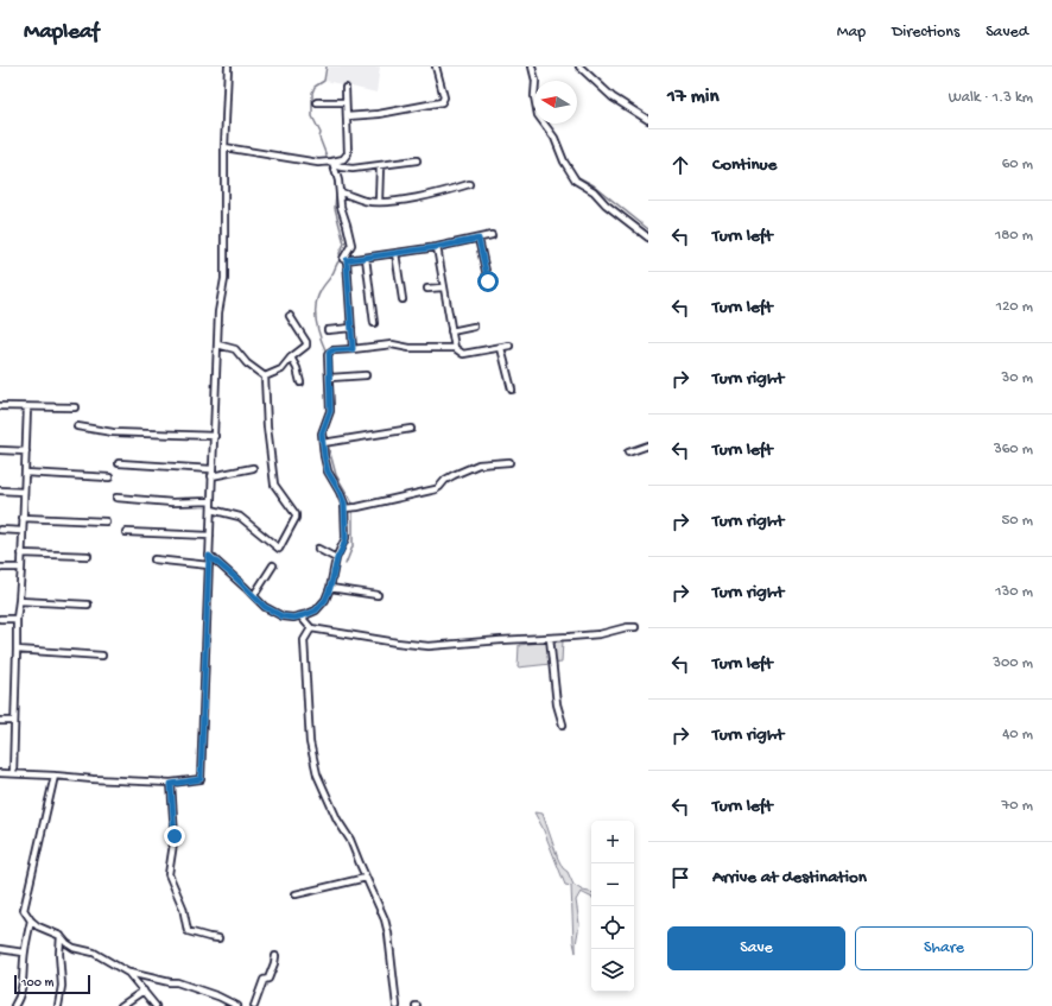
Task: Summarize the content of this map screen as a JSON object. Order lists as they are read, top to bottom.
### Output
{
  "scale_bar": "100 m",
  "north": "left",
  "page": {
    "header": "Mapleaf",
    "nav": ["Map", "Directions", "Saved"],
    "heading": ["17 min", "Walk · 1.3 km"],
    "list": [
      ["Continue", "60 m"],
      ["Turn left", "180 m"],
      ["Turn left", "120 m"],
      ["Turn right", "30 m"],
      ["Turn left", "360 m"],
      ["Turn right", "50 m"],
      ["Turn right", "130 m"],
      ["Turn left", "300 m"],
      ["Turn right", "40 m"],
      ["Turn left", "70 m"],
      "Arrive at destination"
    ],
    "map_buttons": ["+", "−"],
    "buttons": ["Save", "Share"],
    "scale": "100 m"
  }
}
